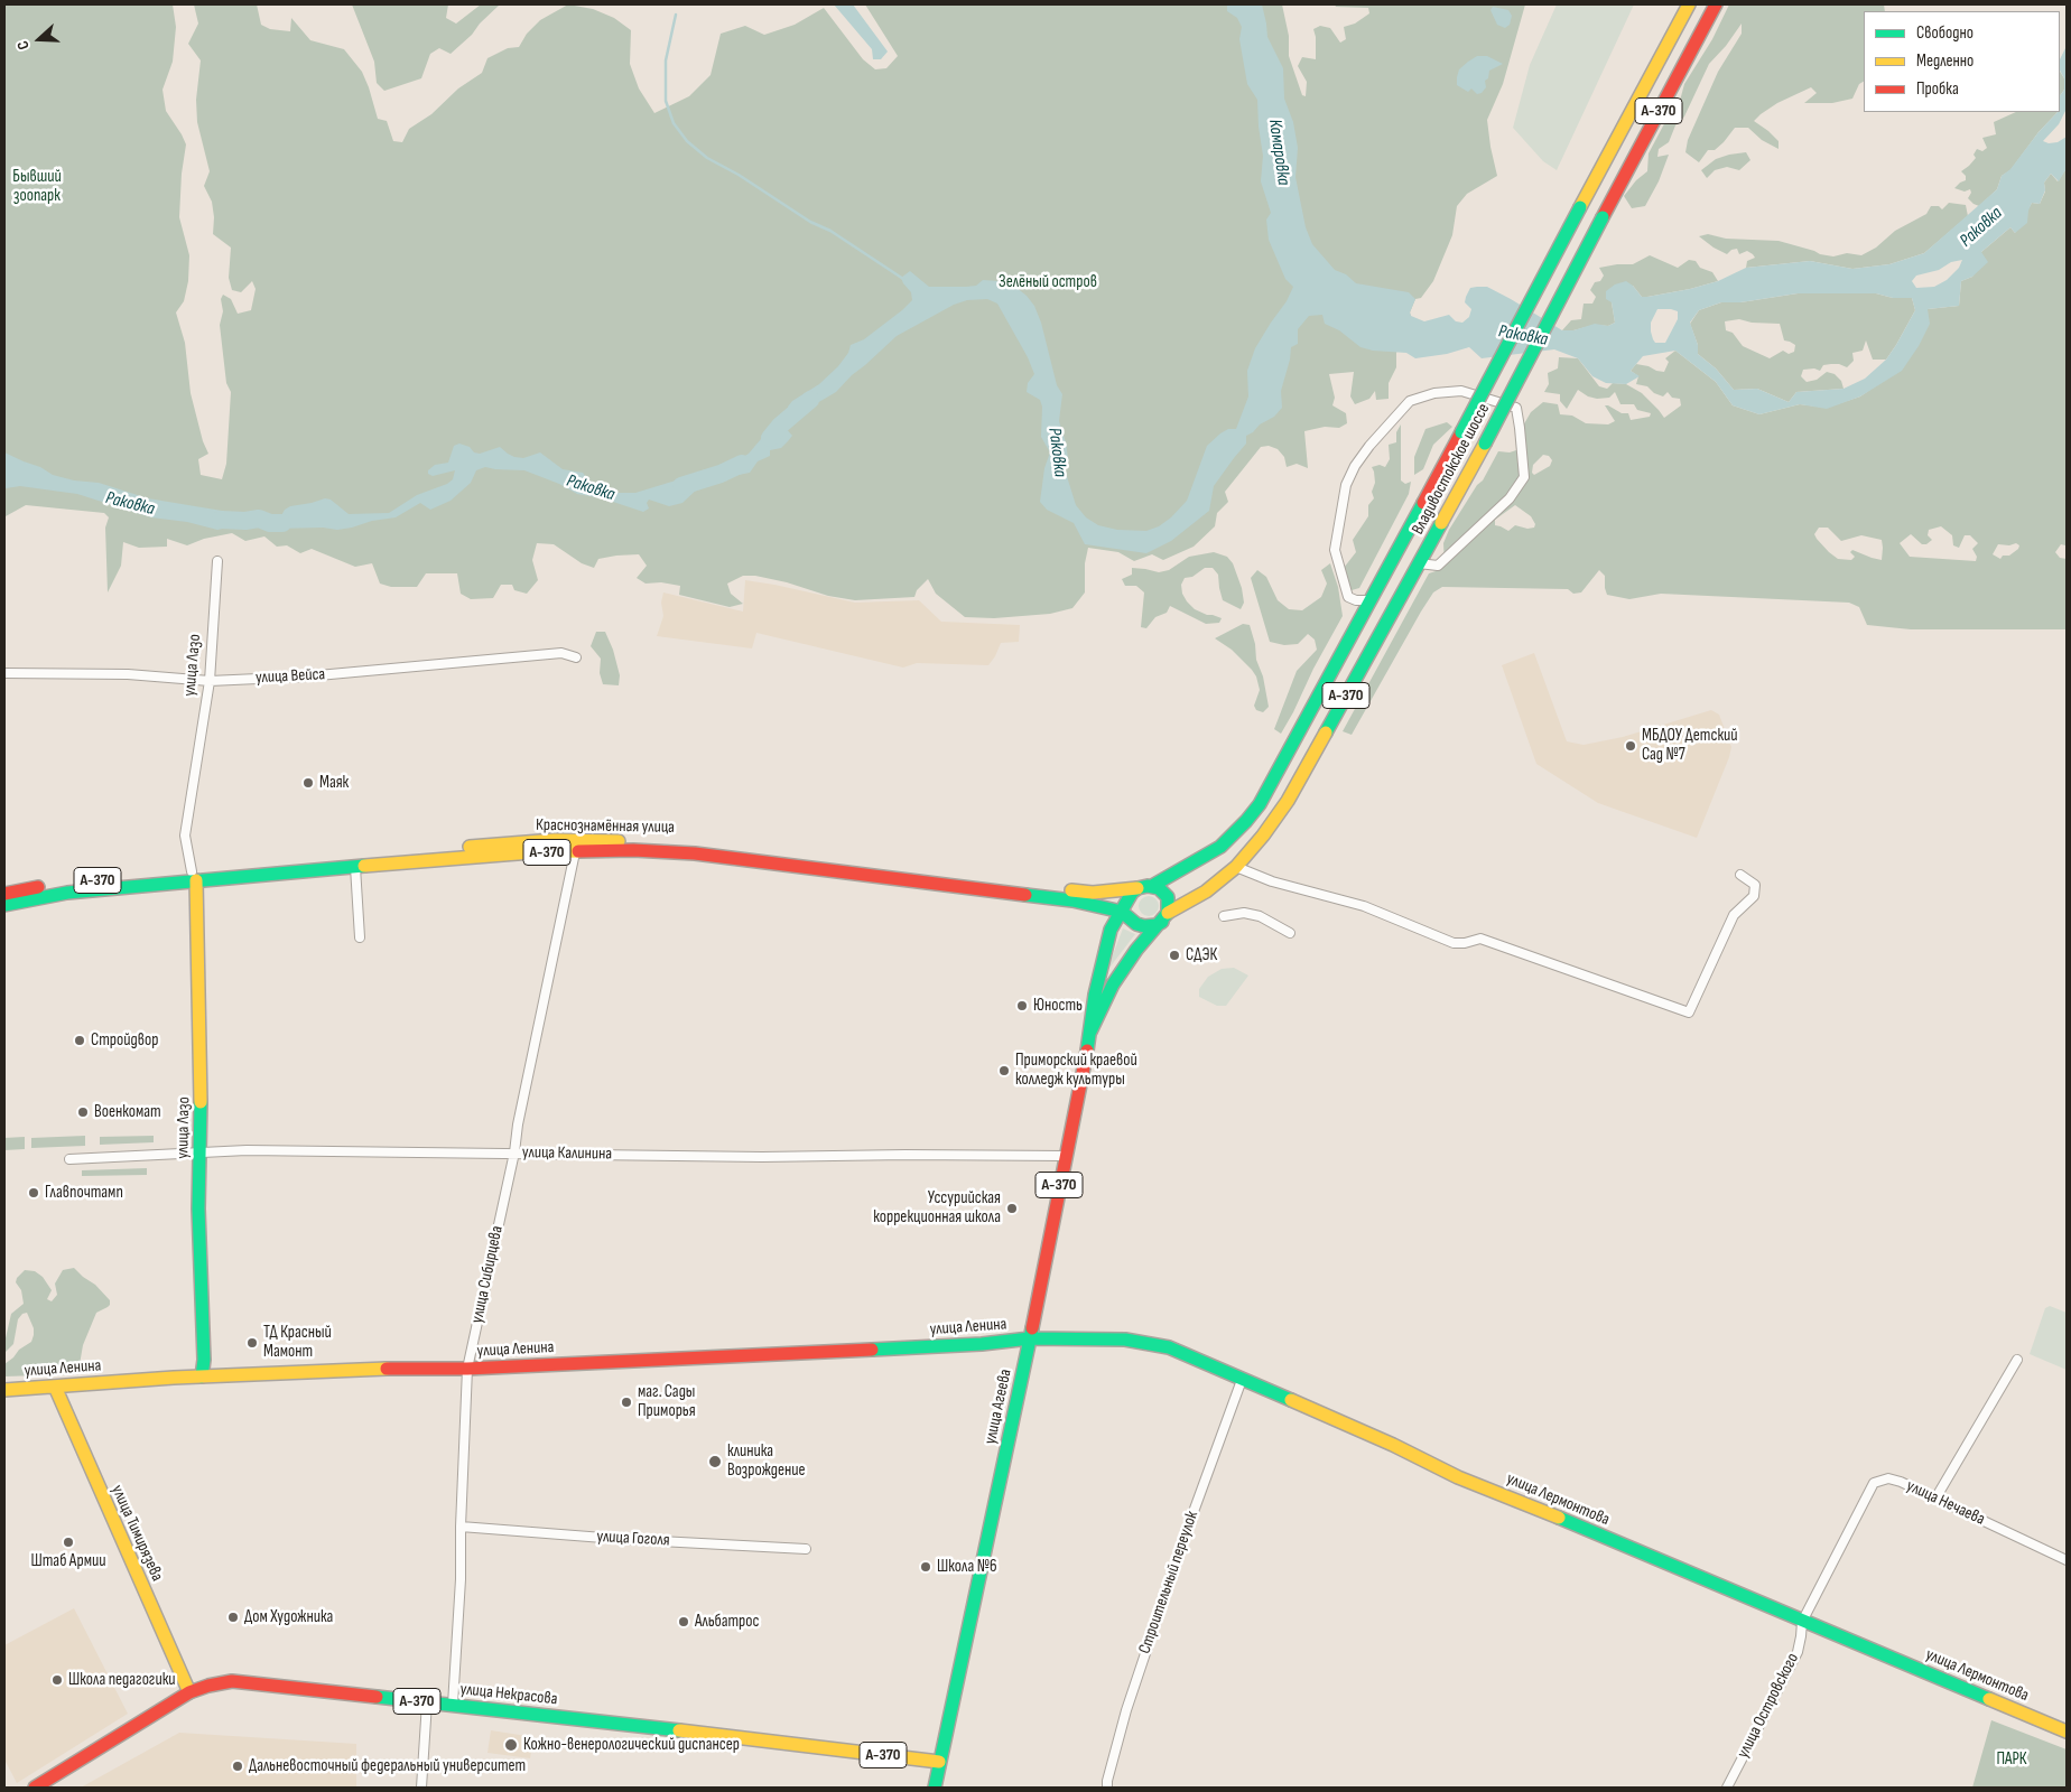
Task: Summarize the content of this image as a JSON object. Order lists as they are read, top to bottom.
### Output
{
  "streets": {
    "main road": [
      "А-370",
      "Владивостокское шоссе",
      "улица Лазо",
      "Краснознамённая улица",
      "улица Ленина",
      "улица Агеева",
      "улица Лермонтова",
      "улица Тимирязева",
      "улица Некрасова"
    ],
    "street": [
      "улица Вейса",
      "улица Калинина",
      "улица Сибирцева",
      "улица Нечаева",
      "улица Гоголя",
      "Строительный переулок",
      "улица Островского"
    ]
  },
  "crossings": [
    ["А-370", "Владивостокское шоссе"],
    ["А-370", "Краснознамённая улица"],
    ["А-370", "улица Агеева"],
    ["Владивостокское шоссе", "Краснознамённая улица"],
    ["Владивостокское шоссе", "улица Агеева"],
    ["улица Лазо", "улица Вейса"],
    ["улица Лазо", "Краснознамённая улица"],
    ["улица Лазо", "улица Калинина"],
    ["улица Лазо", "улица Ленина"],
    ["Краснознамённая улица", "улица Сибирцева"],
    ["Краснознамённая улица", "улица Агеева"],
    ["улица Калинина", "улица Сибирцева"],
    ["улица Калинина", "улица Агеева"],
    ["улица Сибирцева", "улица Ленина"],
    ["улица Сибирцева", "улица Гоголя"],
    ["улица Сибирцева", "улица Некрасова"],
    ["улица Ленина", "улица Агеева"],
    ["улица Ленина", "улица Лермонтова"],
    ["улица Ленина", "улица Тимирязева"],
    ["улица Агеева", "улица Лермонтова"],
    ["улица Агеева", "улица Некрасова"],
    ["улица Лермонтова", "улица Нечаева"],
    ["улица Лермонтова", "Строительный переулок"],
    ["улица Лермонтова", "улица Островского"],
    ["улица Нечаева", "улица Островского"],
    ["улица Тимирязева", "улица Некрасова"]
  ],
  "water": ["Комаровка", "Раковка"],
  "parks": ["Бывший зоопарк", "Зелёный остров", "ПАРК"],
  "places": [
    "МБДОУ Детский Сад №7",
    "Маяк",
    "СДЭК",
    "Юность",
    "Стройдвор",
    "Приморский краевой колледж культуры",
    "Военкомат",
    "Главпочтамп",
    "Уссурийская коррекционная школа",
    "ТД Красный Мамонт",
    "маг. Сады Приморья",
    "клиника Возрождение",
    "Штаб Армии",
    "Школа №6",
    "Дом Художника",
    "Альбатрос",
    "Школа педагогики",
    "Кожно-венерологический диспансер",
    "Дальневосточный федеральный университет"
  ],
  "legend": ["Свободно", "Медленно", "Пробка"],
  "north": "left"
}
